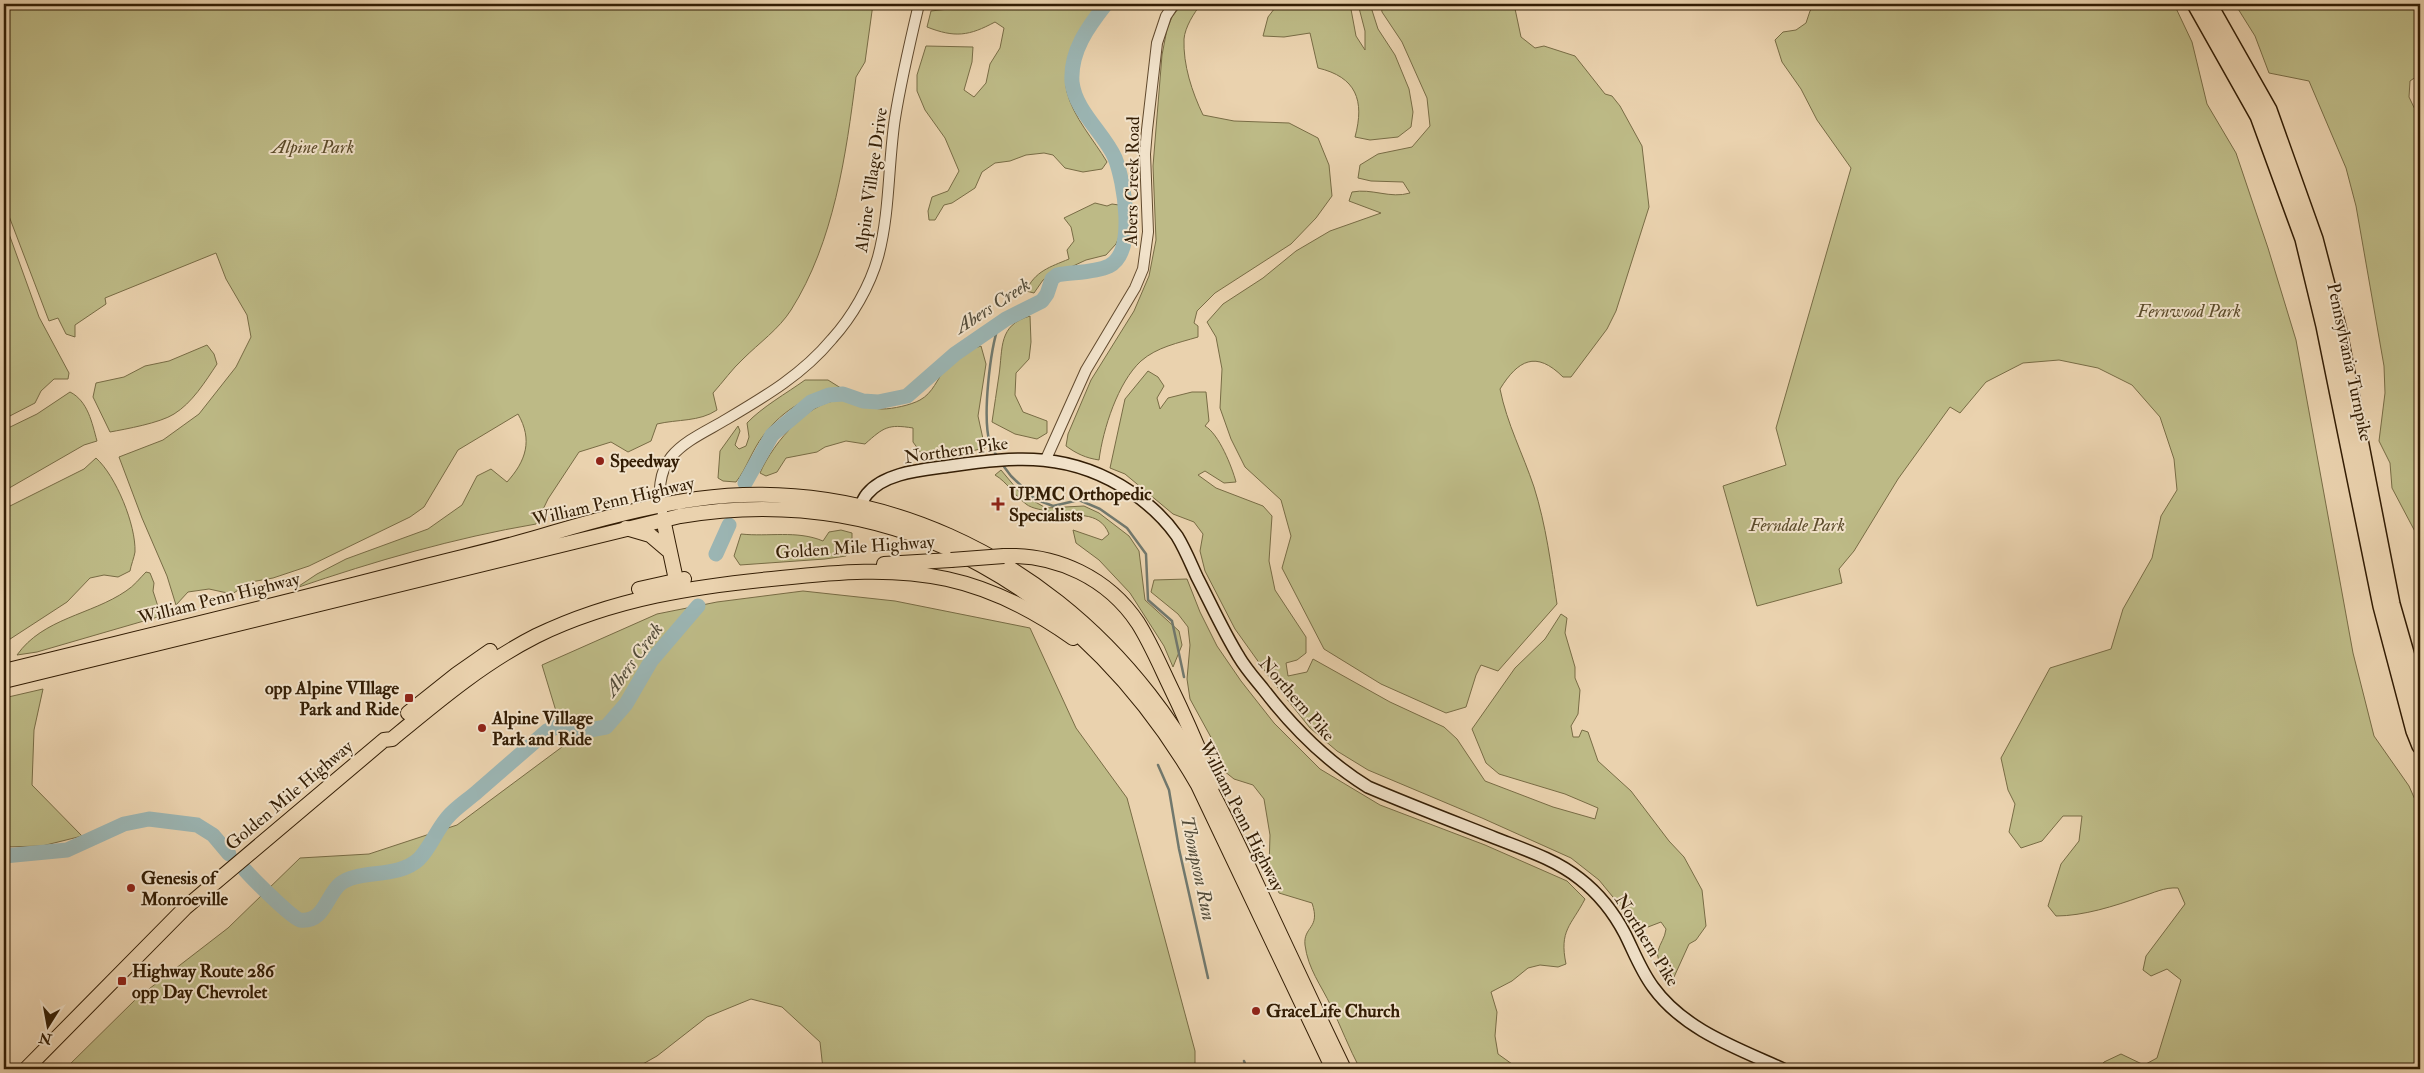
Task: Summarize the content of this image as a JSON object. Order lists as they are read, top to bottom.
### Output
{
  "streets": {
    "highway": ["Pennsylvania Turnpike"],
    "main road": ["Northern Pike", "William Penn Highway", "Golden Mile Highway"],
    "street": ["Alpine Village Drive", "Abers Creek Road"]
  },
  "crossings": [
    ["Alpine Village Drive", "William Penn Highway"],
    ["Abers Creek Road", "Northern Pike"],
    ["Northern Pike", "William Penn Highway"],
    ["William Penn Highway", "Golden Mile Highway"]
  ],
  "water": ["Abers Creek", "Thompson Run"],
  "parks": ["Alpine Park", "Fernwood Park", "Ferndale Park"],
  "places": {
    "other": [
      "Speedway",
      "Alpine Village Park and Ride",
      "Genesis of Monroeville",
      "GraceLife Church"
    ],
    "health": ["UPMC Orthopedic Specialists"],
    "transit": ["opp Alpine VIllage Park and Ride", "Highway Route 286 opp Day Chevrolet"]
  },
  "north": "bottom"
}
